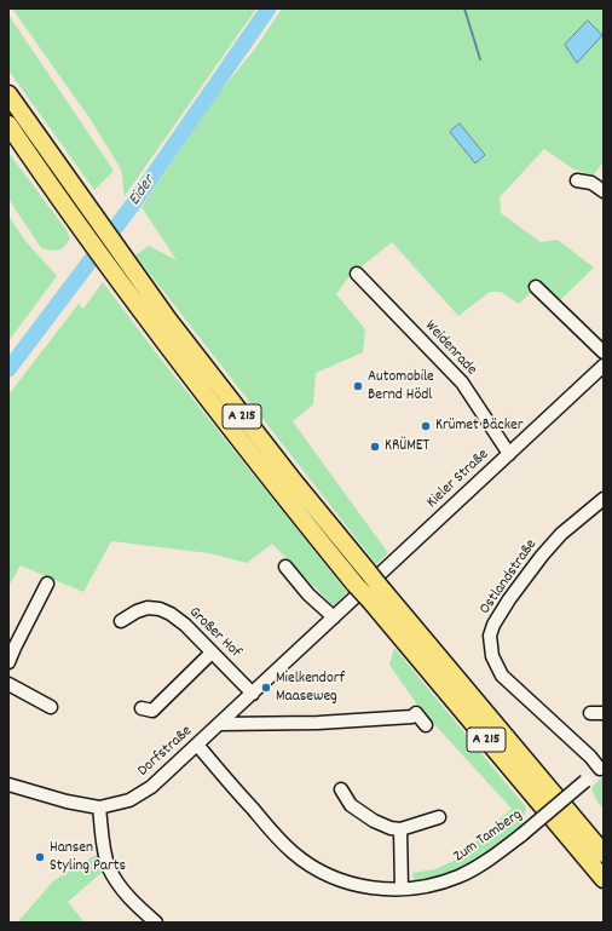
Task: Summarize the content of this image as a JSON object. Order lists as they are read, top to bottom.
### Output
{
  "streets": {
    "highway": ["A 215"],
    "street": [
      "Weidenrade",
      "Kieler Straße",
      "Ostlandstraße",
      "Großer Hof",
      "Dorfstraße",
      "Zum Tamberg"
    ]
  },
  "crossings": [
    ["Weidenrade", "Kieler Straße"],
    ["Kieler Straße", "Großer Hof"],
    ["Kieler Straße", "Dorfstraße"],
    ["Ostlandstraße", "Zum Tamberg"],
    ["Großer Hof", "Dorfstraße"],
    ["Dorfstraße", "Zum Tamberg"]
  ],
  "water": ["Eider"],
  "places": [
    "Automobile Bernd Hödl",
    "Krümet Bäcker",
    "KRÜMET",
    "Mielkendorf Maaseweg",
    "Hansen Styling Parts"
  ]
}
